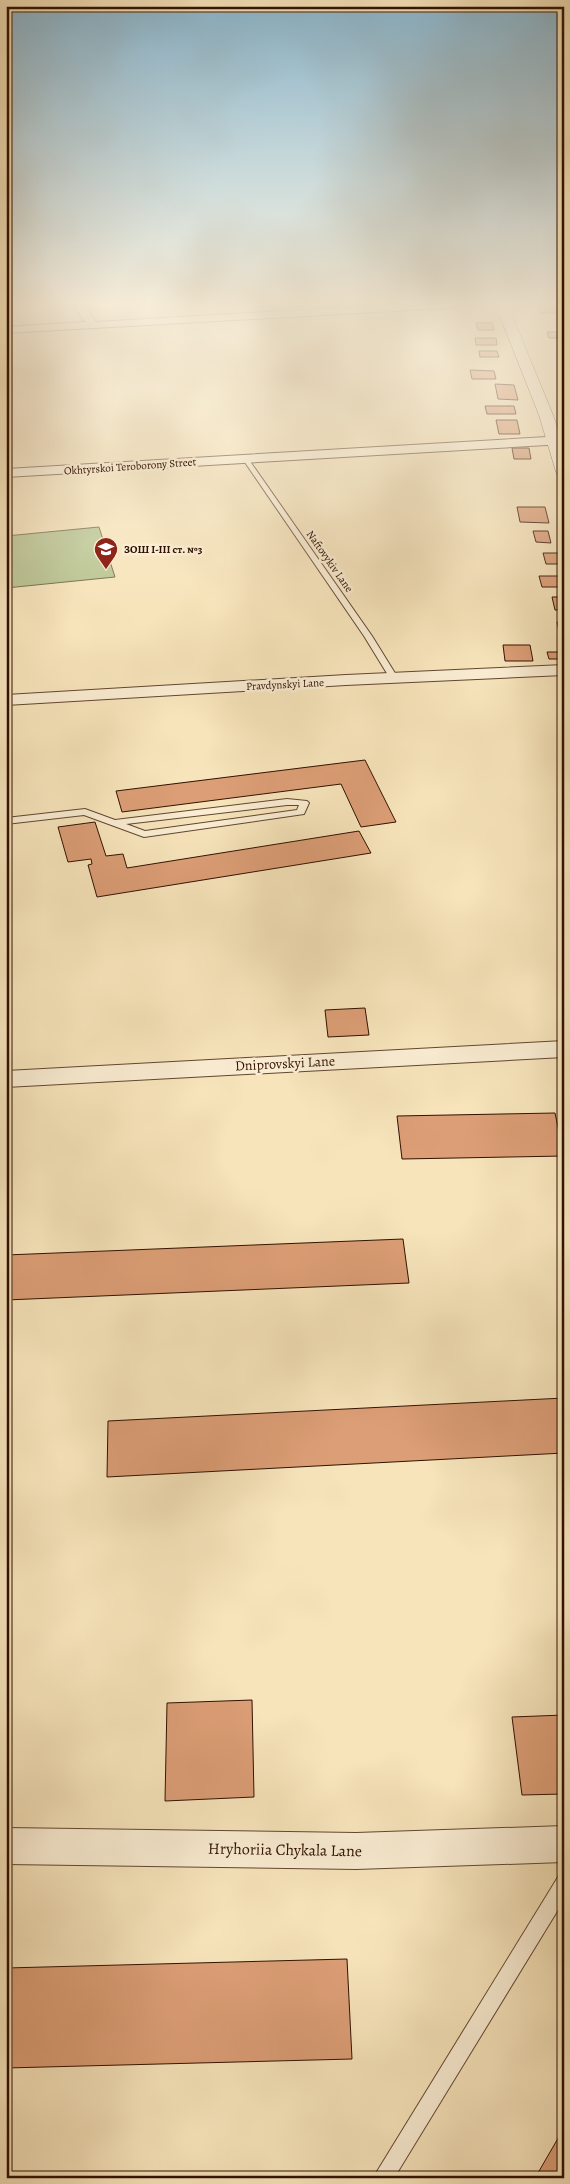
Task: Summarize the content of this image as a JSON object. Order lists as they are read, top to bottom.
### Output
{
  "streets": {
    "street": [
      "Okhtyrskoi Teroborony Street",
      "Pravdynskyi Lane",
      "Dniprovskyi Lane",
      "Hryhoriia Chykala Lane"
    ],
    "lane": ["Naftovykiv Lane"]
  },
  "crossings": [
    ["Okhtyrskoi Teroborony Street", "Naftovykiv Lane"],
    ["Naftovykiv Lane", "Pravdynskyi Lane"]
  ],
  "places": {
    "school or university": ["ЗОШ І-ІІІ ст. №3"]
  }
}
